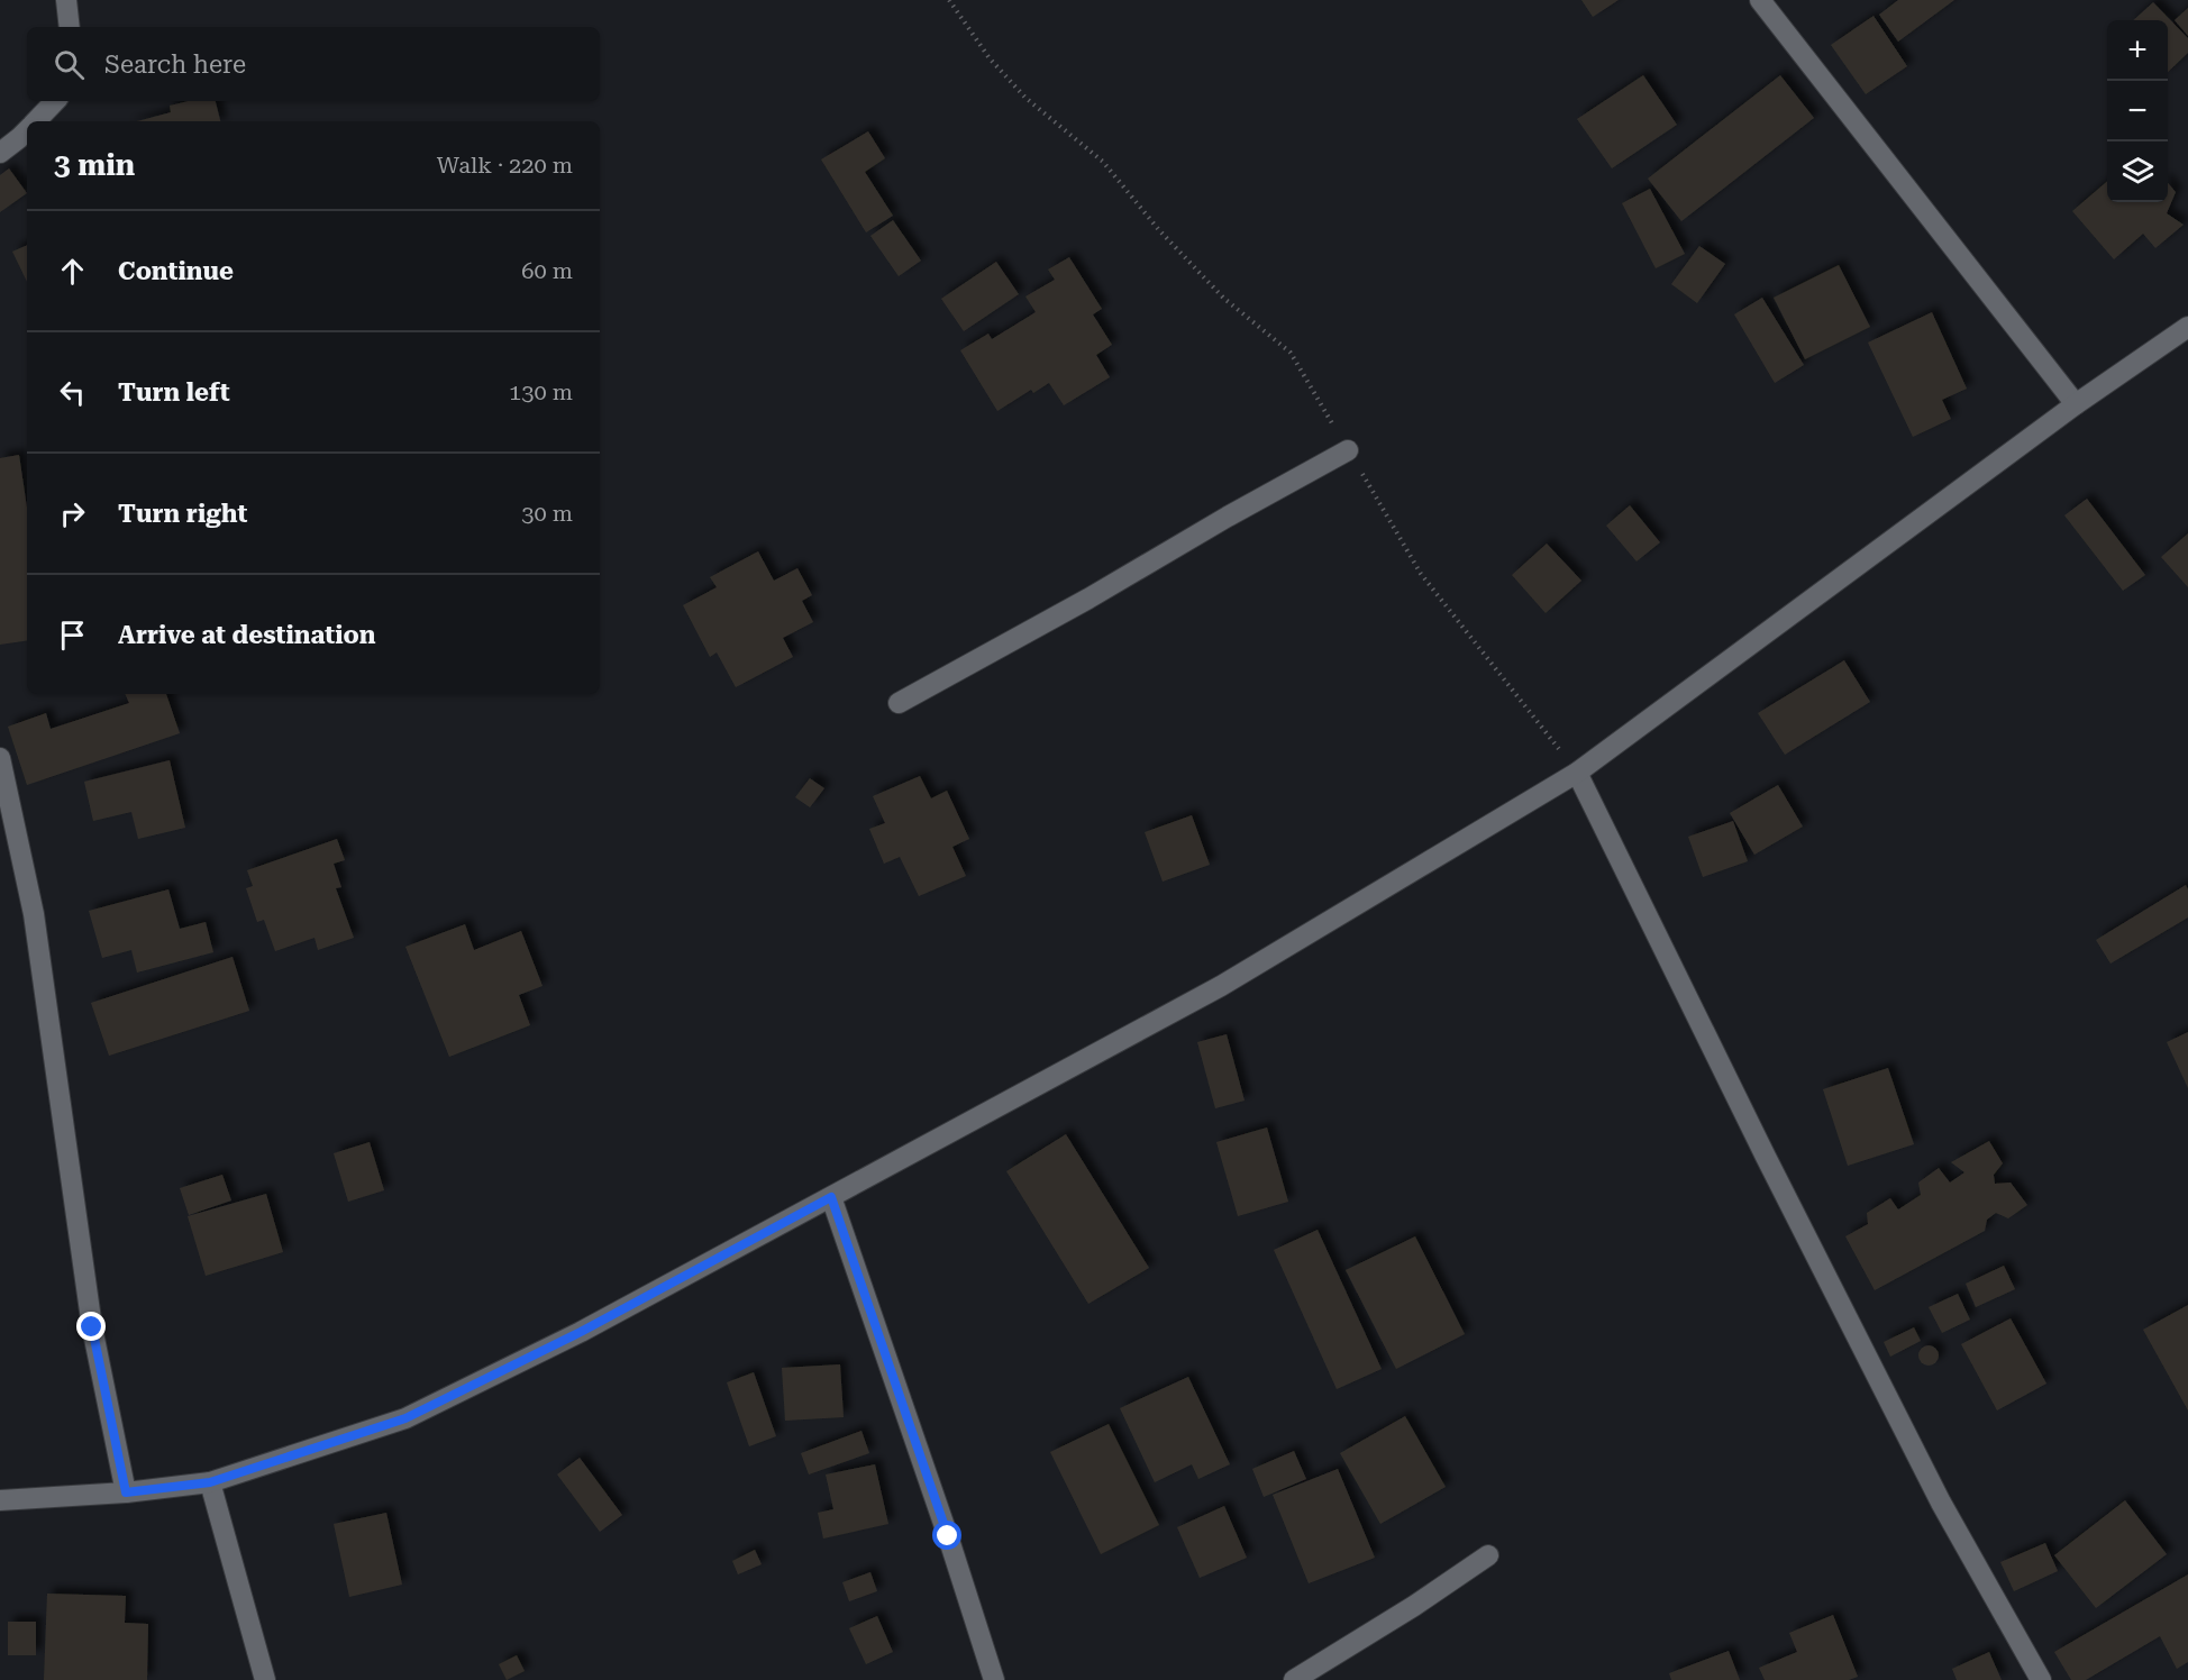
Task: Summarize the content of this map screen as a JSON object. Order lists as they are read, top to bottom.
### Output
{
  "page": {
    "map_buttons": ["+", "−"],
    "search": "Search here",
    "heading": ["3 min", "Walk · 220 m"],
    "list": [
      ["Continue", "60 m"],
      ["Turn left", "130 m"],
      ["Turn right", "30 m"],
      "Arrive at destination"
    ]
  }
}
